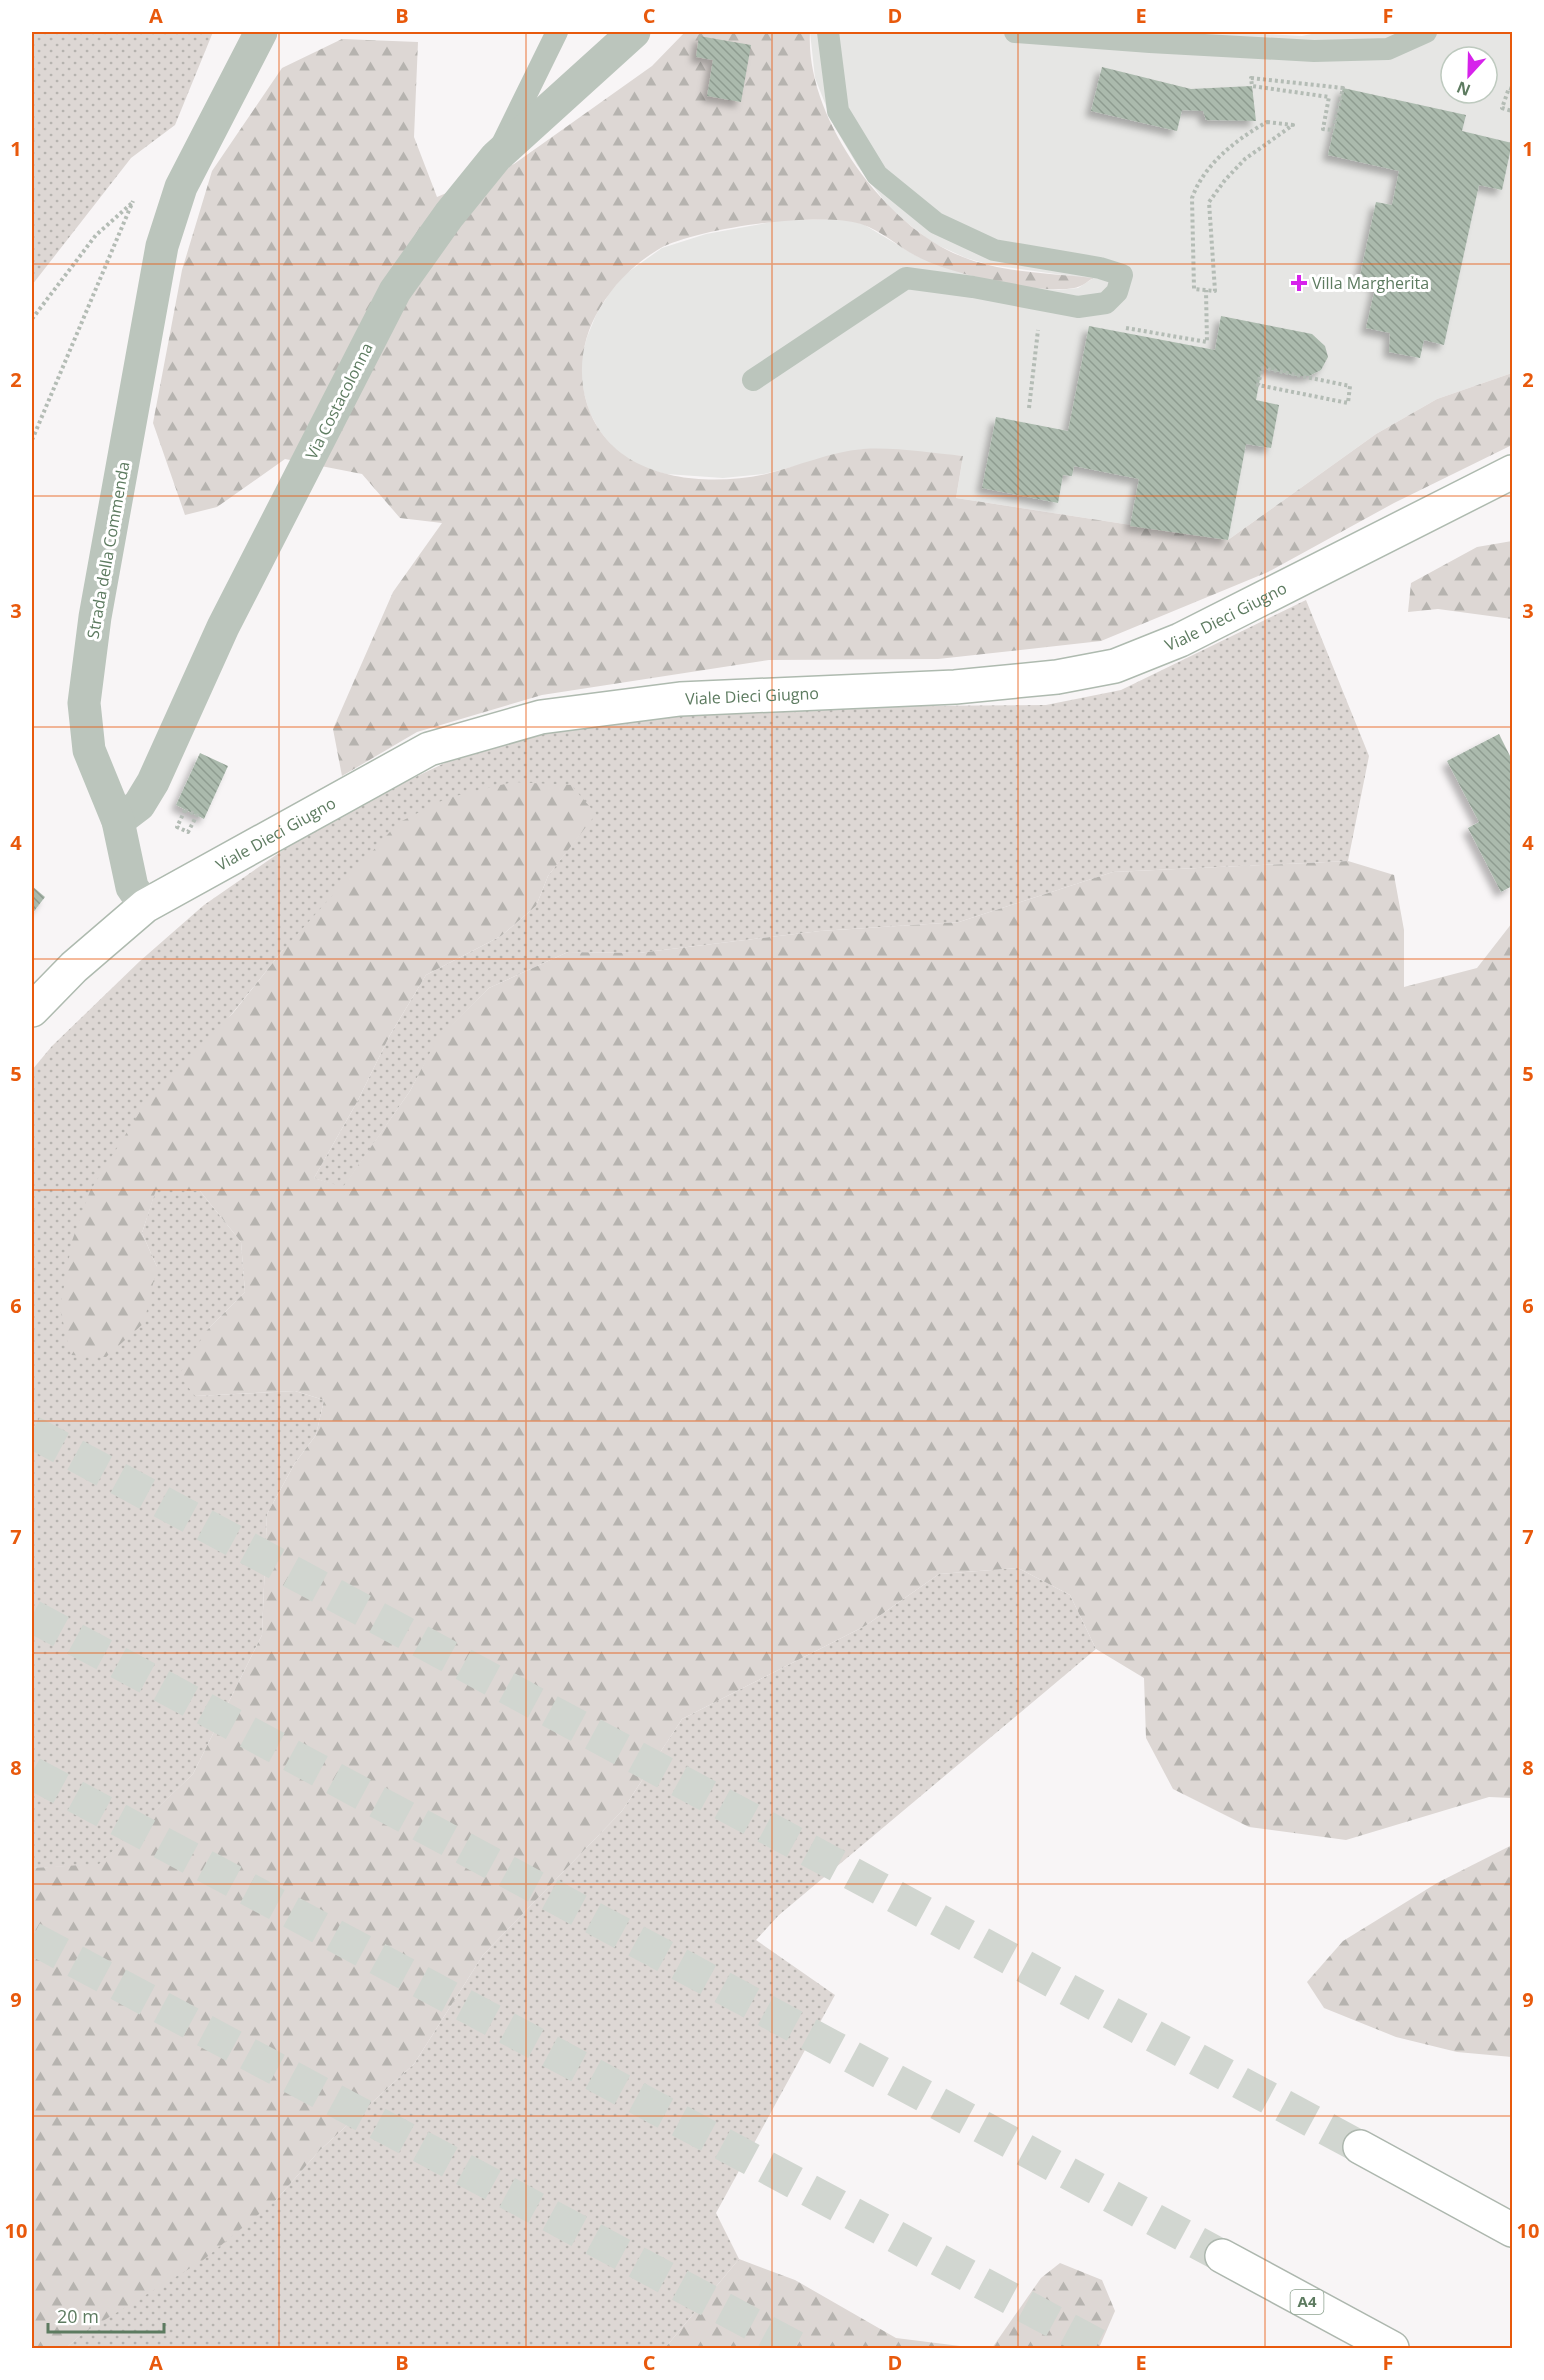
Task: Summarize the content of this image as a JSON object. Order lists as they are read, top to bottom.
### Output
{
  "streets": {
    "main road": ["Viale Dieci Giugno", "A4"],
    "street": ["Via Costacolonna", "Strada della Commenda"]
  },
  "crossings": [
    ["Via Costacolonna", "Strada della Commenda"],
    ["Strada della Commenda", "Viale Dieci Giugno"]
  ],
  "places": {
    "health": ["Villa Margherita"]
  },
  "scale_bar": "20 m",
  "north": "bottom",
  "grid": {
    "columns": [
      "A",
      "B",
      "C",
      "D",
      "E",
      "F"
    ],
    "rows": [
      "1",
      "2",
      "3",
      "4",
      "5",
      "6",
      "7",
      "8",
      "9",
      "10"
    ]
  }
}
